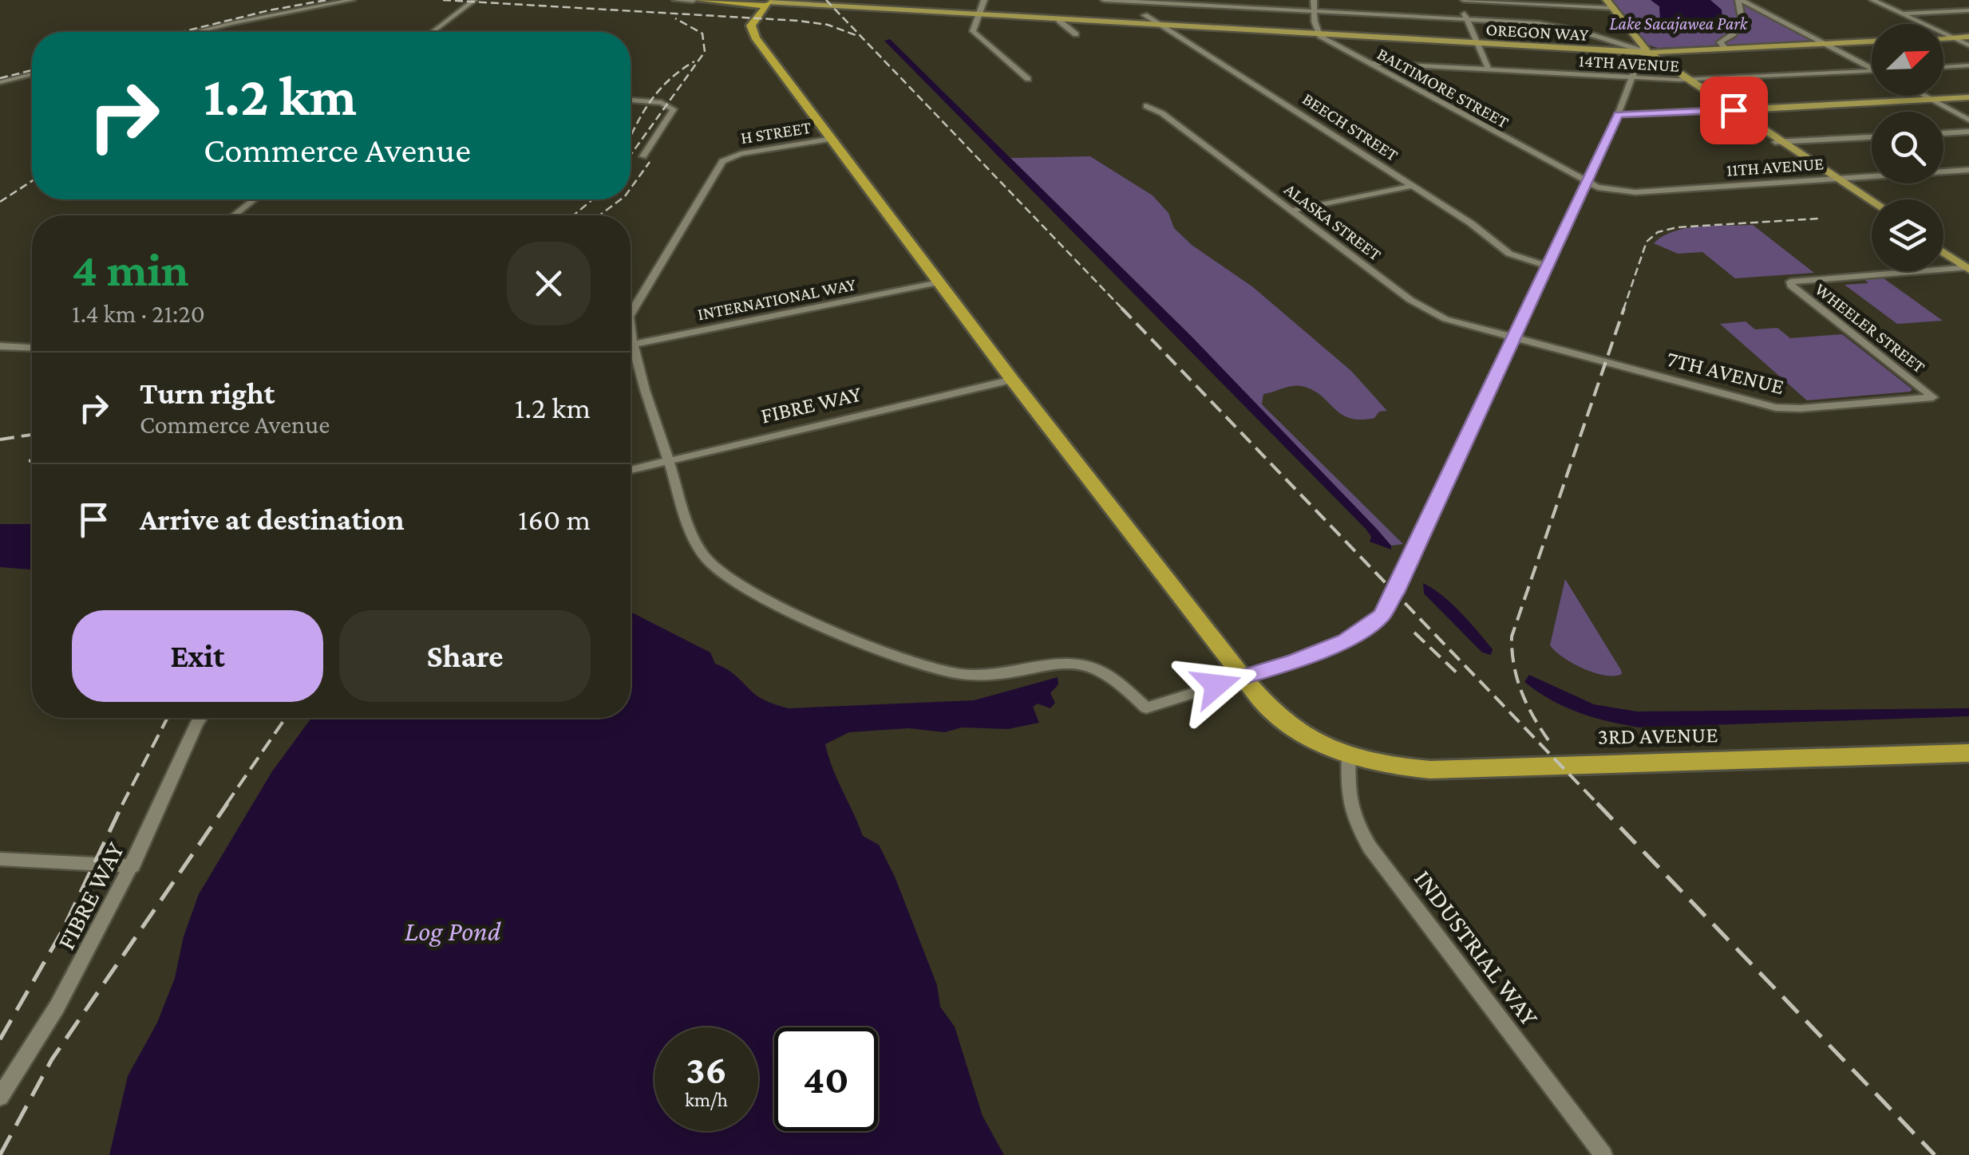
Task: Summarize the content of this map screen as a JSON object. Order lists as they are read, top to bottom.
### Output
{
  "streets": {
    "highway": ["OREGON WAY", "3RD AVENUE"],
    "street": [
      "14TH AVENUE",
      "BALTIMORE STREET",
      "BEECH STREET",
      "H STREET",
      "11TH AVENUE",
      "ALASKA STREET",
      "INTERNATIONAL WAY",
      "WHEELER STREET",
      "7TH AVENUE",
      "FIBRE WAY",
      "INDUSTRIAL WAY"
    ]
  },
  "crossings": [
    ["OREGON WAY", "BALTIMORE STREET"],
    ["OREGON WAY", "BEECH STREET"],
    ["OREGON WAY", "3RD AVENUE"],
    ["14TH AVENUE", "BALTIMORE STREET"],
    ["BALTIMORE STREET", "11TH AVENUE"],
    ["H STREET", "3RD AVENUE"],
    ["ALASKA STREET", "7TH AVENUE"],
    ["INTERNATIONAL WAY", "3RD AVENUE"],
    ["WHEELER STREET", "7TH AVENUE"],
    ["FIBRE WAY", "3RD AVENUE"],
    ["3RD AVENUE", "INDUSTRIAL WAY"]
  ],
  "water": ["Log Pond"],
  "parks": ["Lake Sacajawea Park"],
  "north": "top right",
  "page": {
    "turn": ["1.2 km", "Commerce Avenue"],
    "heading": ["4 min", "1.4 km · 21:20"],
    "list": [
      {
        "name": "Turn right",
        "note": "Commerce Avenue",
        "value": "1.2 km"
      },
      {
        "name": "Arrive at destination",
        "value": "160 m"
      }
    ],
    "buttons": ["Exit", "Share"],
    "speed": "36 km/h",
    "limit": "40"
  }
}
